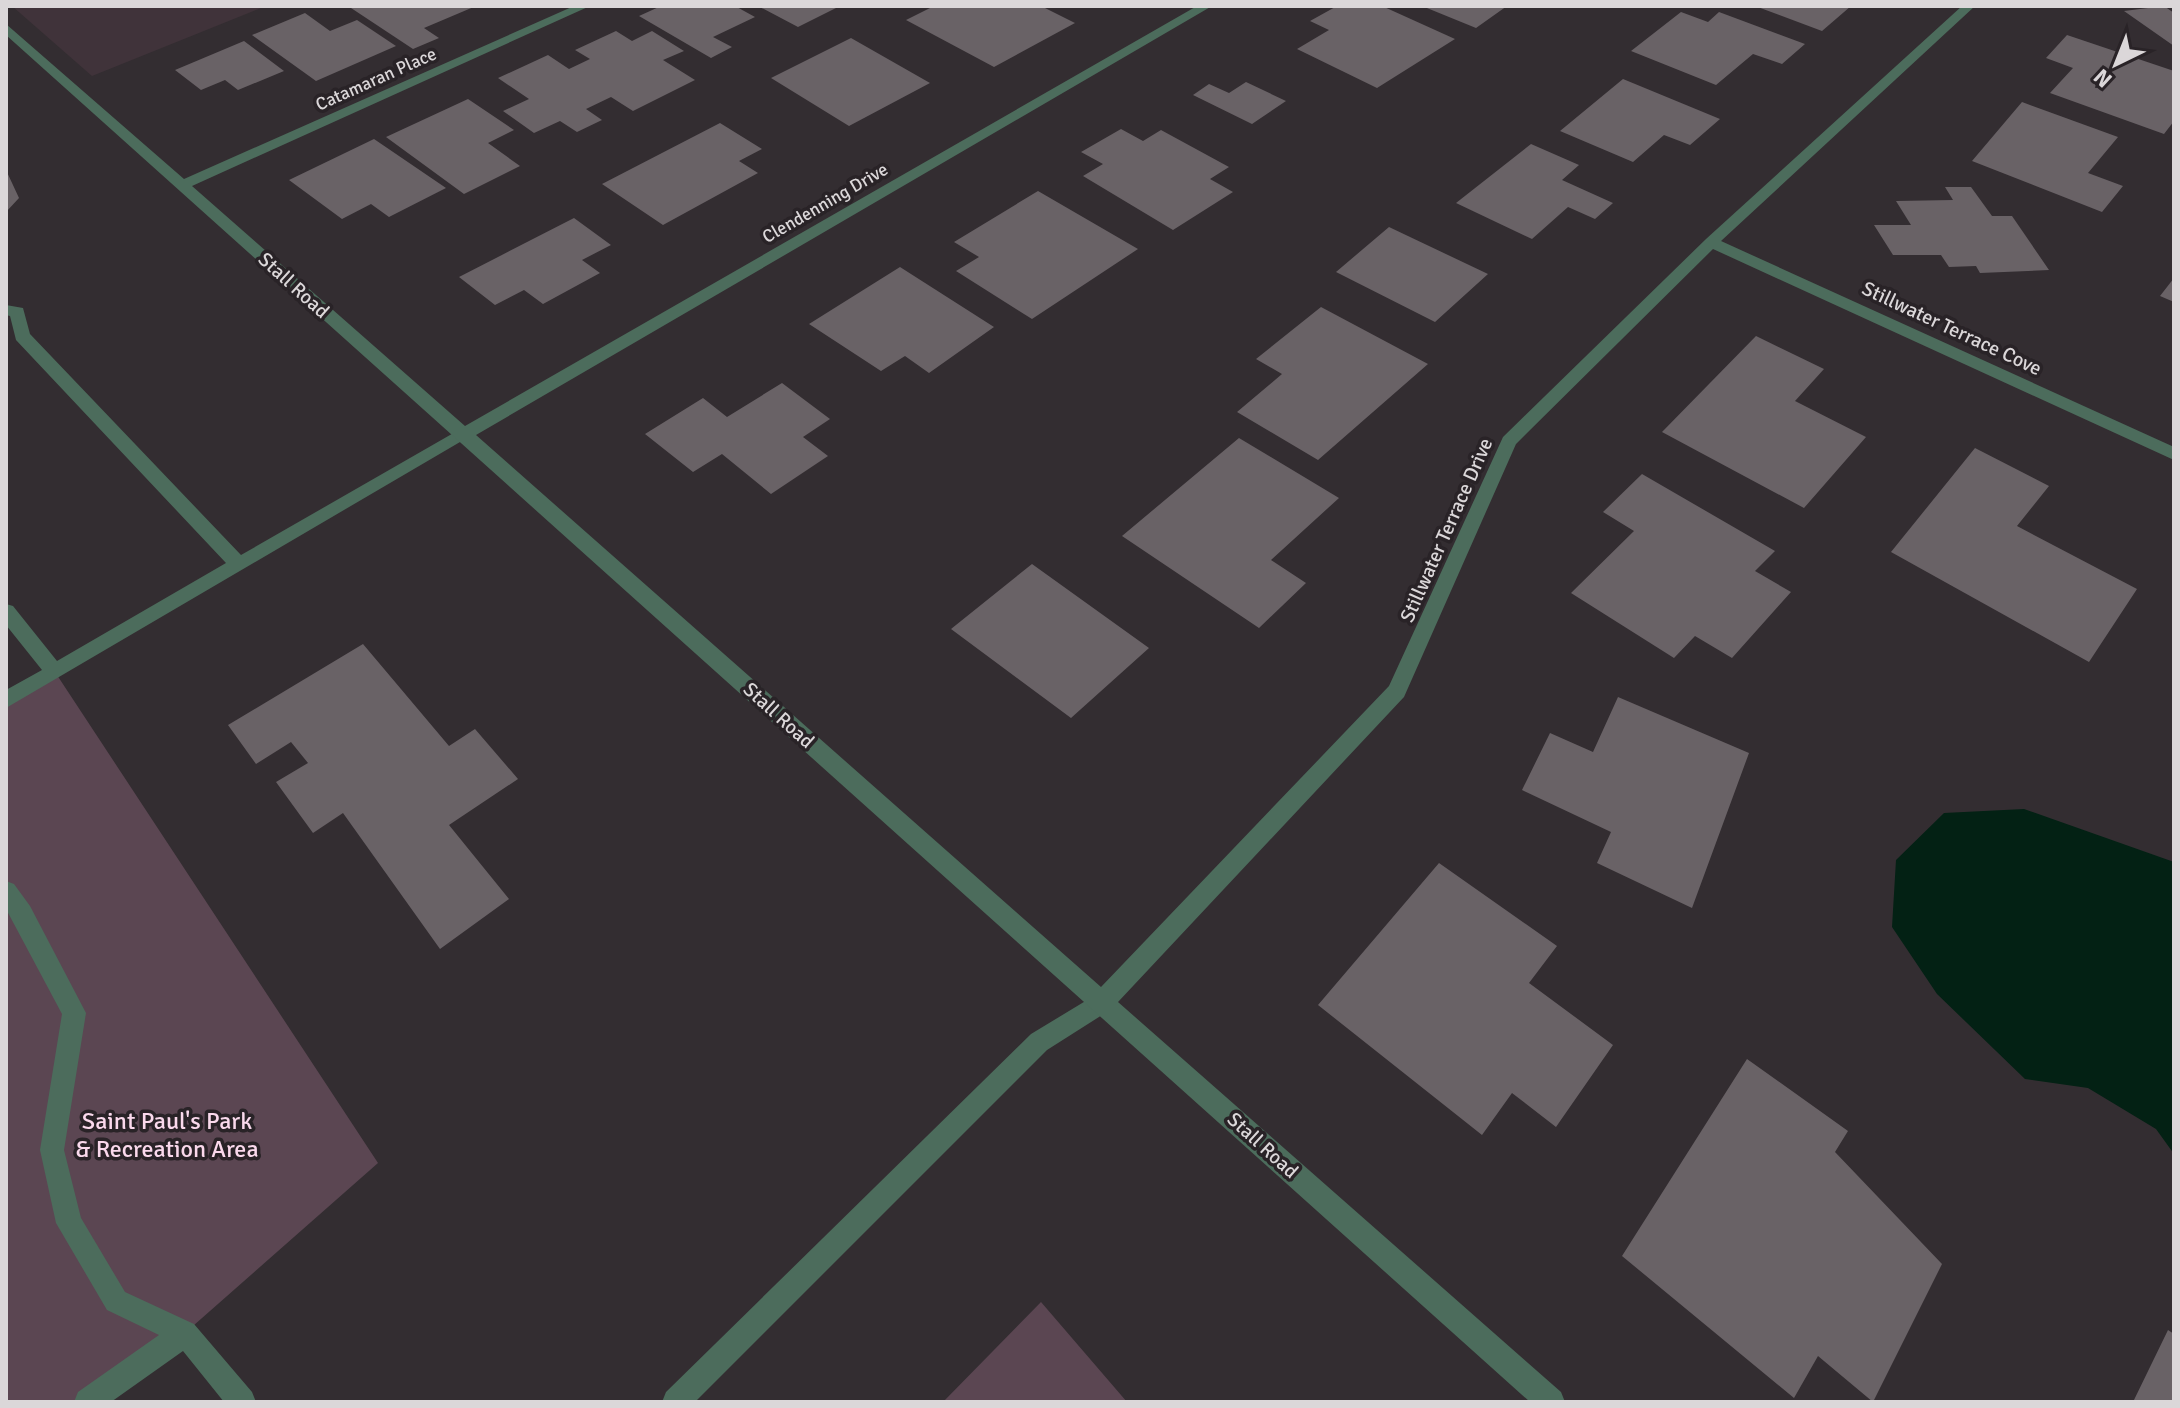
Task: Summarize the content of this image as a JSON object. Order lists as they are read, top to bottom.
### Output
{
  "streets": {
    "street": [
      "Catamaran Place",
      "Clendenning Drive",
      "Stall Road",
      "Stillwater Terrace Cove",
      "Stillwater Terrace Drive"
    ]
  },
  "crossings": [
    ["Catamaran Place", "Stall Road"],
    ["Clendenning Drive", "Stall Road"],
    ["Stall Road", "Stillwater Terrace Drive"],
    ["Stillwater Terrace Cove", "Stillwater Terrace Drive"]
  ],
  "parks": ["Saint Paul's Park & Recreation Area"],
  "north": "bottom left"
}
